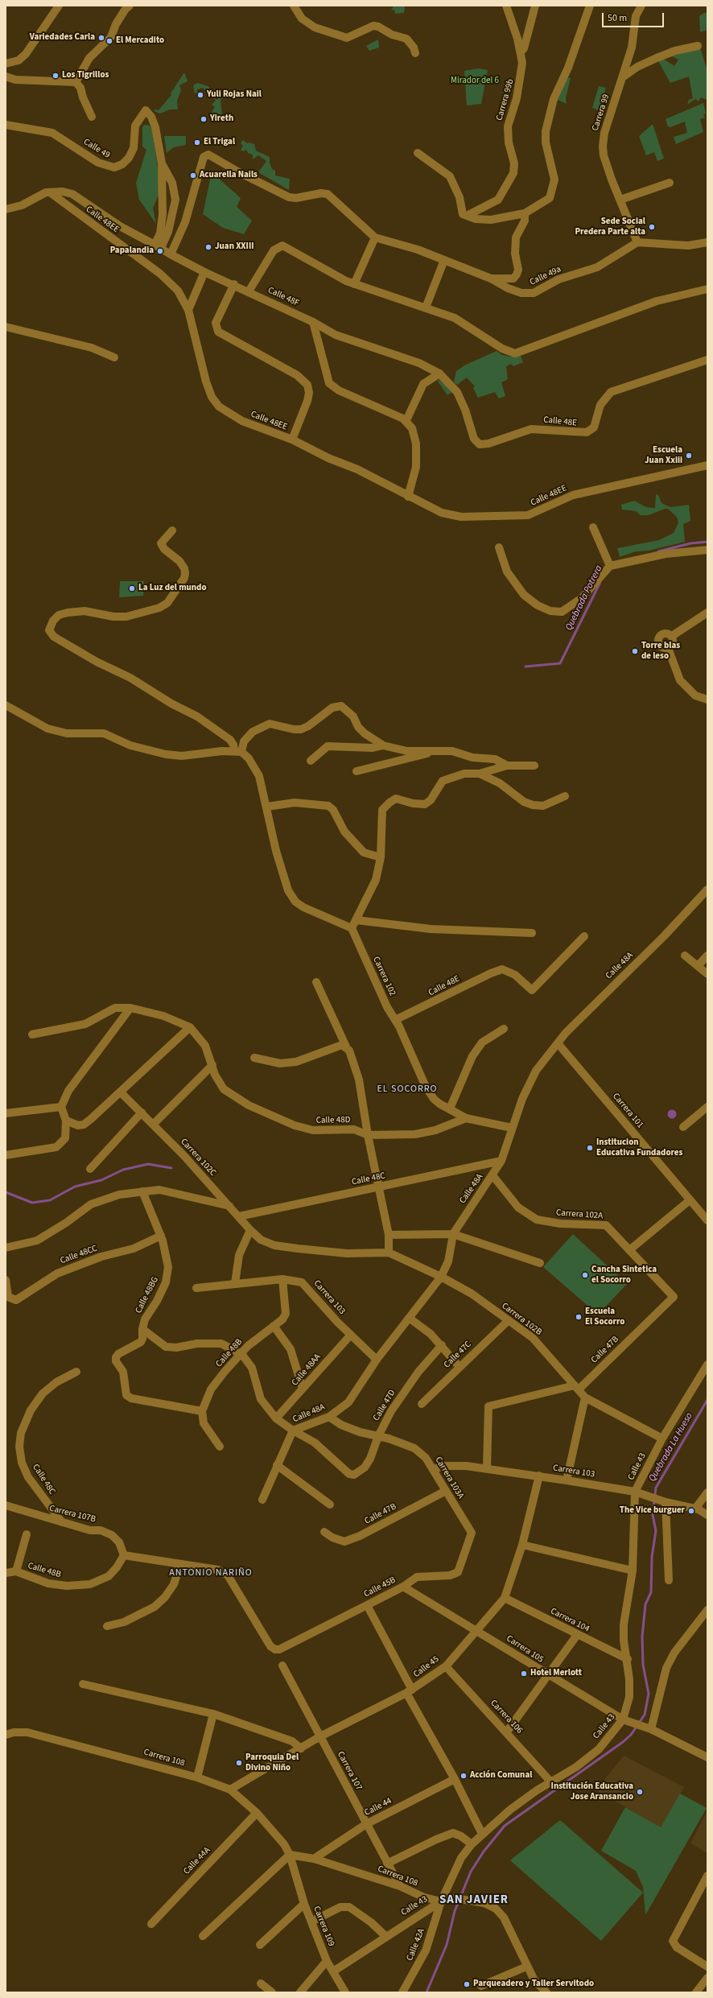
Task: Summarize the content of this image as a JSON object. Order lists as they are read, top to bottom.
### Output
{
  "streets": {
    "street": [
      "Carrera 99b",
      "Carrera 99",
      "Calle 49",
      "Calle 48EE",
      "Calle 49a",
      "Calle 48F",
      "Calle 48E",
      "Calle 48A",
      "Carrera 102",
      "Carrera 101",
      "Calle 48D",
      "Carrera 102C",
      "Calle 48C",
      "Carrera 102A",
      "Calle 48CC",
      "Calle 48BG",
      "Carrera 103",
      "Carrera 102B",
      "Calle 47B",
      "Calle 48B",
      "Calle 47C",
      "Calle 48AA",
      "Calle 47D",
      "Calle 43",
      "Carrera 103A",
      "Carrera 107B",
      "Calle 45B",
      "Carrera 104",
      "Carrera 105",
      "Calle 45",
      "Carrera 106",
      "Carrera 108",
      "Carrera 107",
      "Calle 44",
      "Calle 44A",
      "Carrera 109",
      "Calle 42A"
    ]
  },
  "crossings": [
    ["Carrera 99", "Calle 49a"],
    ["Calle 49", "Calle 48F"],
    ["Calle 48EE", "Calle 48F"],
    ["Calle 48F", "Calle 48E"],
    ["Calle 48E", "Carrera 102"],
    ["Calle 48A", "Carrera 102"],
    ["Calle 48A", "Carrera 101"],
    ["Calle 48A", "Calle 48C"],
    ["Calle 48A", "Carrera 102A"],
    ["Calle 48A", "Carrera 103"],
    ["Calle 48A", "Carrera 102B"],
    ["Calle 48A", "Calle 47D"],
    ["Calle 48A", "Carrera 103A"],
    ["Carrera 102", "Calle 48D"],
    ["Carrera 102C", "Calle 48C"],
    ["Carrera 102C", "Carrera 102B"],
    ["Calle 48C", "Carrera 102B"],
    ["Calle 48C", "Carrera 107B"],
    ["Carrera 102A", "Calle 47B"],
    ["Calle 48CC", "Calle 48BG"],
    ["Calle 48BG", "Calle 48B"],
    ["Carrera 103", "Calle 48B"],
    ["Carrera 103", "Calle 48AA"],
    ["Carrera 103", "Calle 43"],
    ["Carrera 103", "Carrera 103A"],
    ["Carrera 103", "Calle 45"],
    ["Carrera 102B", "Calle 47B"],
    ["Carrera 102B", "Calle 47C"],
    ["Carrera 102B", "Calle 43"],
    ["Calle 47B", "Carrera 103A"],
    ["Calle 48B", "Carrera 107B"],
    ["Calle 47D", "Carrera 103A"],
    ["Calle 43", "Carrera 104"],
    ["Calle 43", "Carrera 105"],
    ["Calle 43", "Carrera 106"],
    ["Calle 43", "Carrera 108"],
    ["Calle 43", "Carrera 109"],
    ["Calle 43", "Calle 42A"],
    ["Carrera 103A", "Calle 45B"],
    ["Calle 45B", "Carrera 105"],
    ["Carrera 104", "Calle 45"],
    ["Carrera 105", "Calle 45"],
    ["Calle 45", "Carrera 106"],
    ["Calle 45", "Carrera 108"],
    ["Calle 45", "Carrera 107"],
    ["Carrera 108", "Carrera 107"],
    ["Carrera 108", "Calle 44"],
    ["Carrera 108", "Calle 44A"],
    ["Carrera 108", "Carrera 109"],
    ["Carrera 108", "Calle 42A"],
    ["Carrera 107", "Calle 44"]
  ],
  "districts": ["EL SOCORRO", "ANTONIO NARIÑO", "SAN JAVIER"],
  "water": ["Quebrada Potrera", "Quebrada La Hueso"],
  "parks": ["Mirador del 6"],
  "places": [
    "Variedades Carla",
    "El Mercadito",
    "Los Tigrillos",
    "Yuli Rojas Nail",
    "Yireth",
    "El Trigal",
    "Acuarella Nails",
    "Sede Social Predera Parte alta",
    "Juan XXIII",
    "Papalandia",
    "Escuela Juan Xxiii",
    "La Luz del mundo",
    "Torre blas de leso",
    "Institucion Educativa Fundadores",
    "Cancha Sintetica el Socorro",
    "Escuela El Socorro",
    "The Vice burguer",
    "Hotel Merlott",
    "Parroquia Del Divino Niño",
    "Acción Comunal",
    "Institución Educativa Jose Aransancio",
    "Parqueadero y Taller Servitodo"
  ],
  "scale_bar": "50 m"
}
